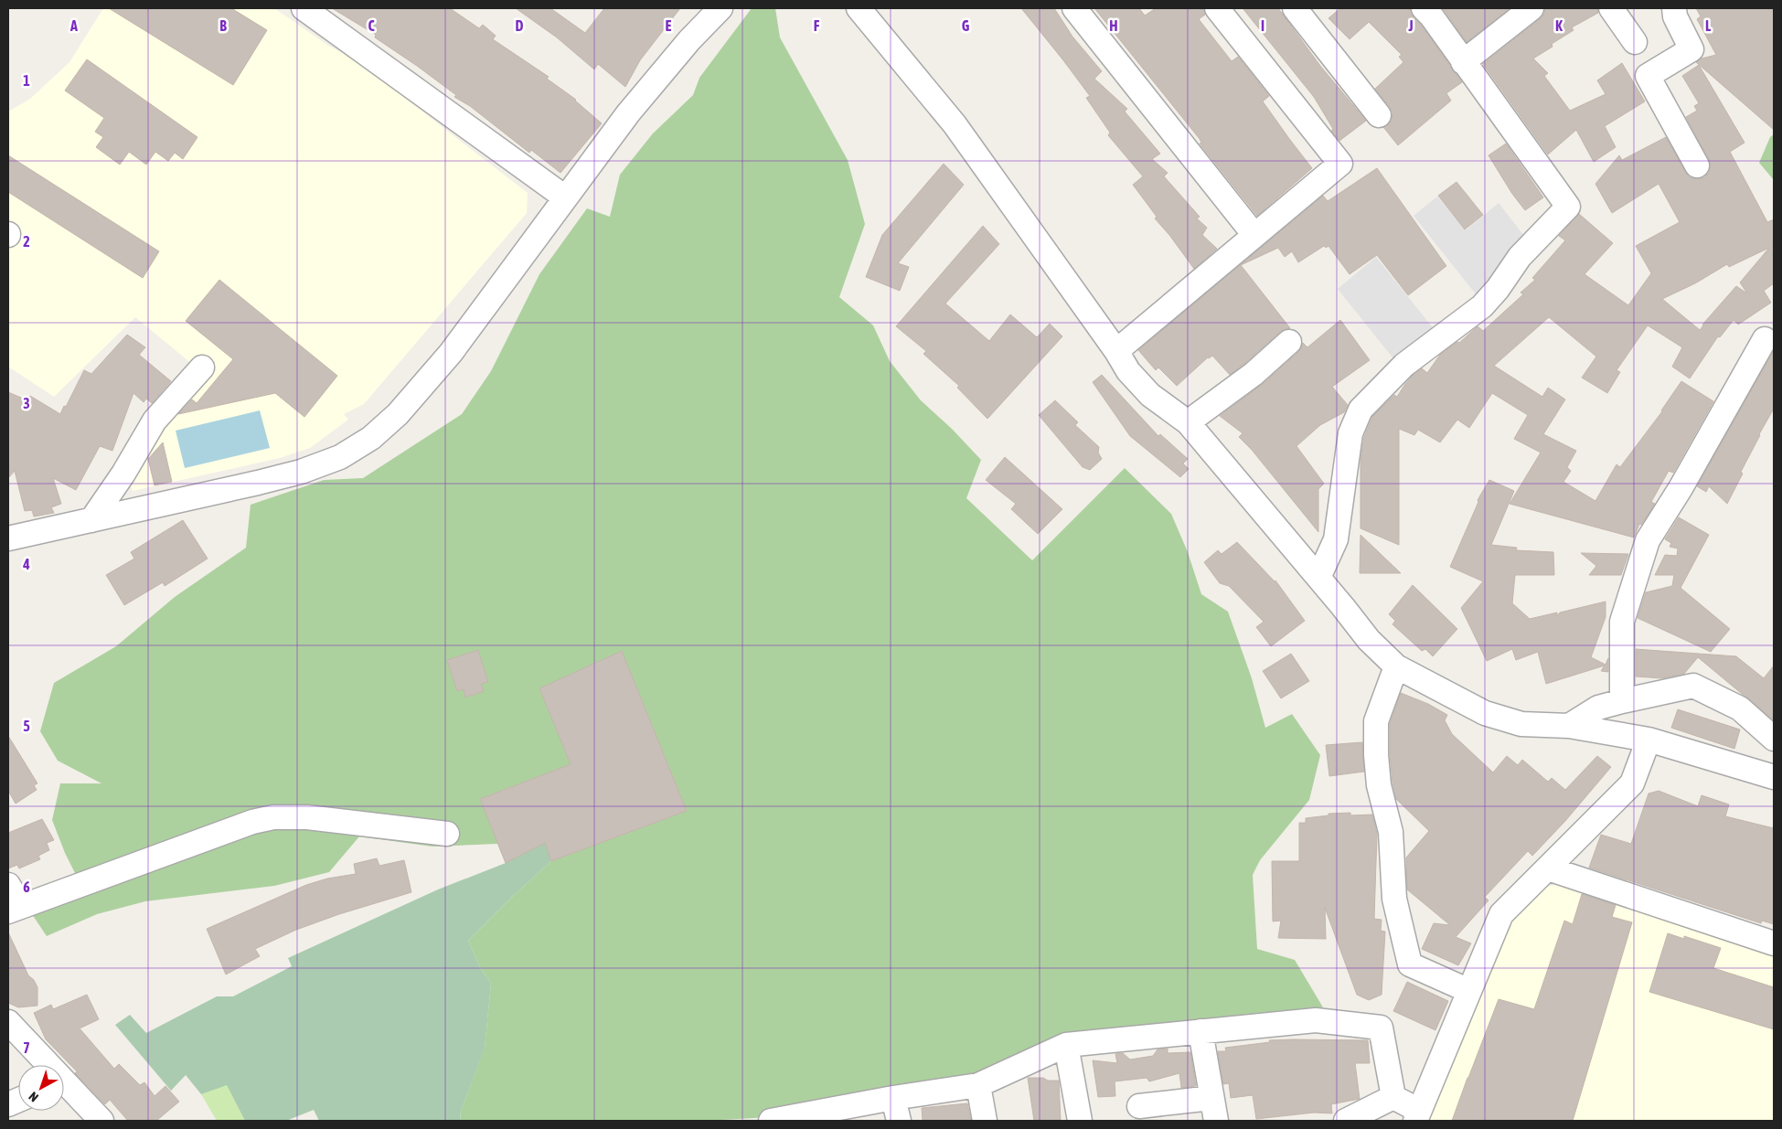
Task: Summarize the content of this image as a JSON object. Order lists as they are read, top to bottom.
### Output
{
  "north": "bottom left",
  "grid": {
    "columns": [
      "A",
      "B",
      "C",
      "D",
      "E",
      "F",
      "G",
      "H",
      "I",
      "J",
      "K",
      "L"
    ],
    "rows": [
      "1",
      "2",
      "3",
      "4",
      "5",
      "6",
      "7"
    ]
  }
}
